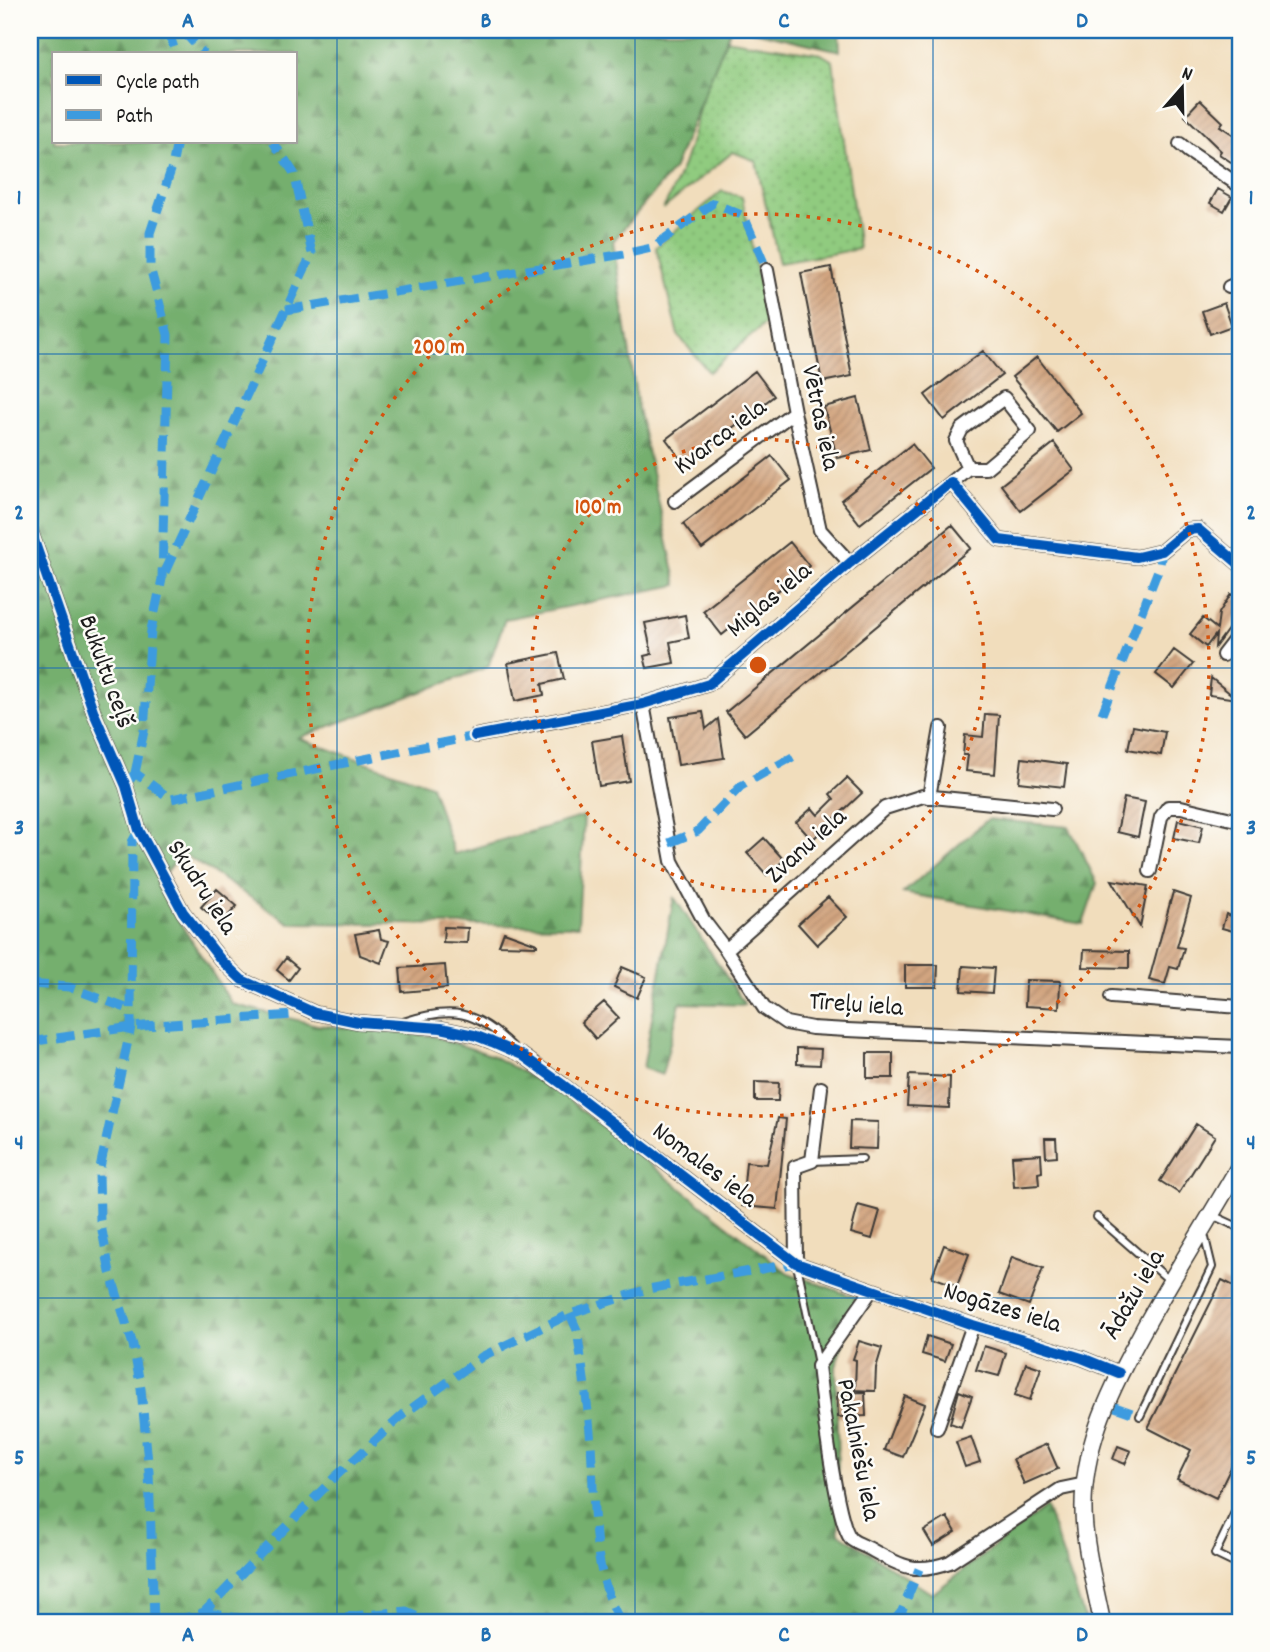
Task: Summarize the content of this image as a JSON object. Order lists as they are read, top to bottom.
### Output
{
  "streets": {
    "street": [
      "Vētras iela",
      "Kvarca iela",
      "Miglas iela",
      "Bukultu ceļš",
      "Zvanu iela",
      "Skudru iela",
      "Tīreļu iela",
      "Nomales iela",
      "Ādažu iela",
      "Nogāzes iela",
      "Pakalniešu iela"
    ]
  },
  "crossings": [
    ["Vētras iela", "Kvarca iela"],
    ["Vētras iela", "Miglas iela"],
    ["Miglas iela", "Tīreļu iela"],
    ["Bukultu ceļš", "Skudru iela"],
    ["Zvanu iela", "Tīreļu iela"],
    ["Skudru iela", "Nomales iela"],
    ["Nomales iela", "Nogāzes iela"],
    ["Nomales iela", "Pakalniešu iela"],
    ["Ādažu iela", "Nogāzes iela"],
    ["Ādažu iela", "Pakalniešu iela"],
    ["Nogāzes iela", "Pakalniešu iela"]
  ],
  "legend": ["Cycle path", "Path"],
  "north": "top",
  "grid": {
    "columns": [
      "A",
      "B",
      "C",
      "D"
    ],
    "rows": [
      "1",
      "2",
      "3",
      "4",
      "5"
    ]
  },
  "rings": ["200 m", "100 m"]
}
